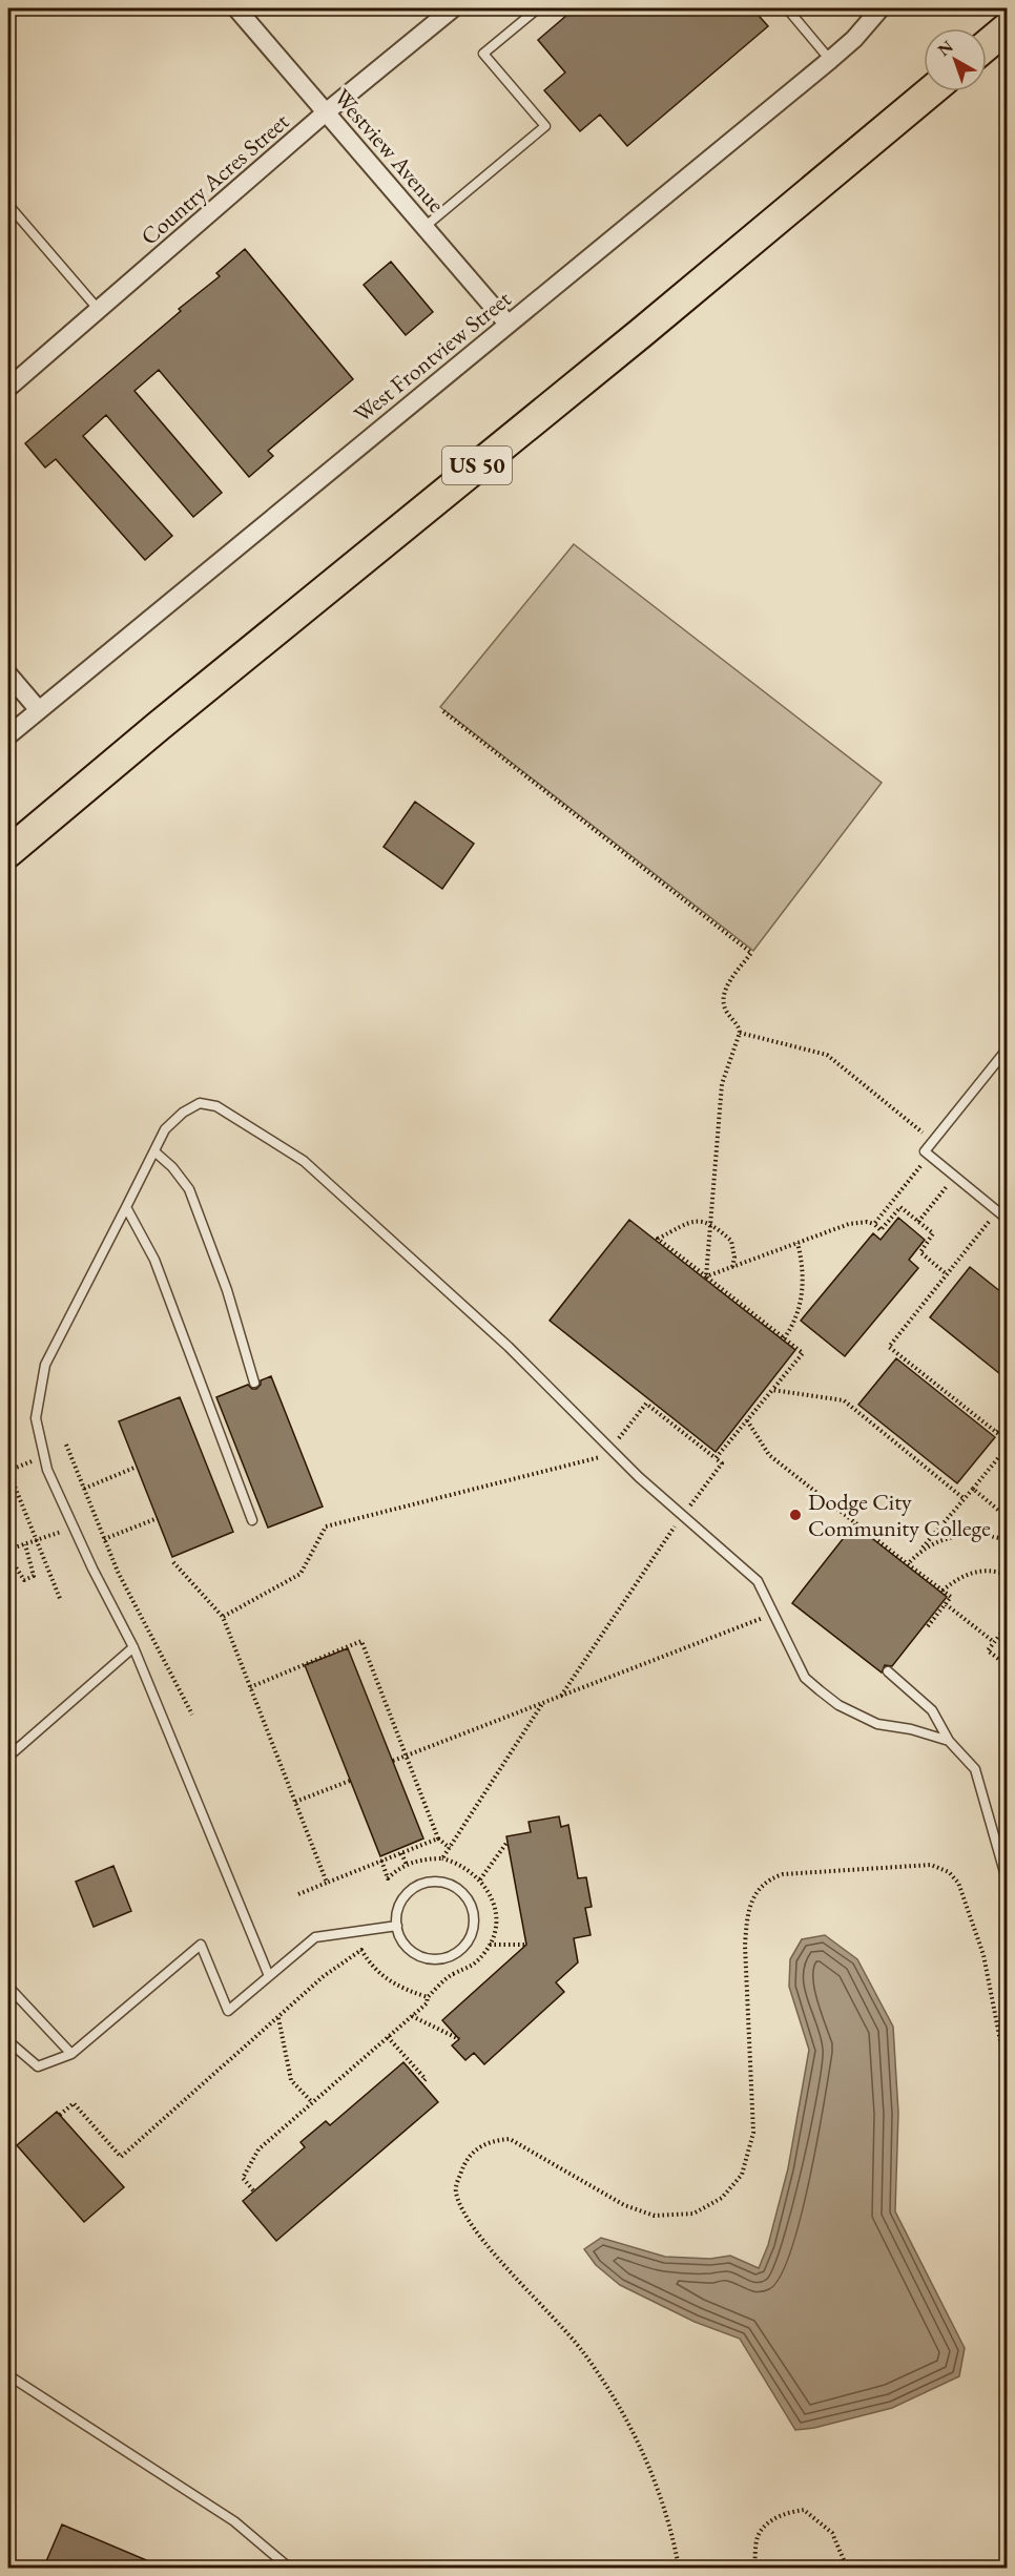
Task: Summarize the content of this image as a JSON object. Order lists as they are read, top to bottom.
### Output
{
  "streets": {
    "highway": ["US 50"],
    "street": ["Westview Avenue", "Country Acres Street", "West Frontview Street"]
  },
  "crossings": [
    ["Westview Avenue", "Country Acres Street"],
    ["Westview Avenue", "West Frontview Street"]
  ],
  "places": ["Dodge City Community College"],
  "north": "top left"
}
